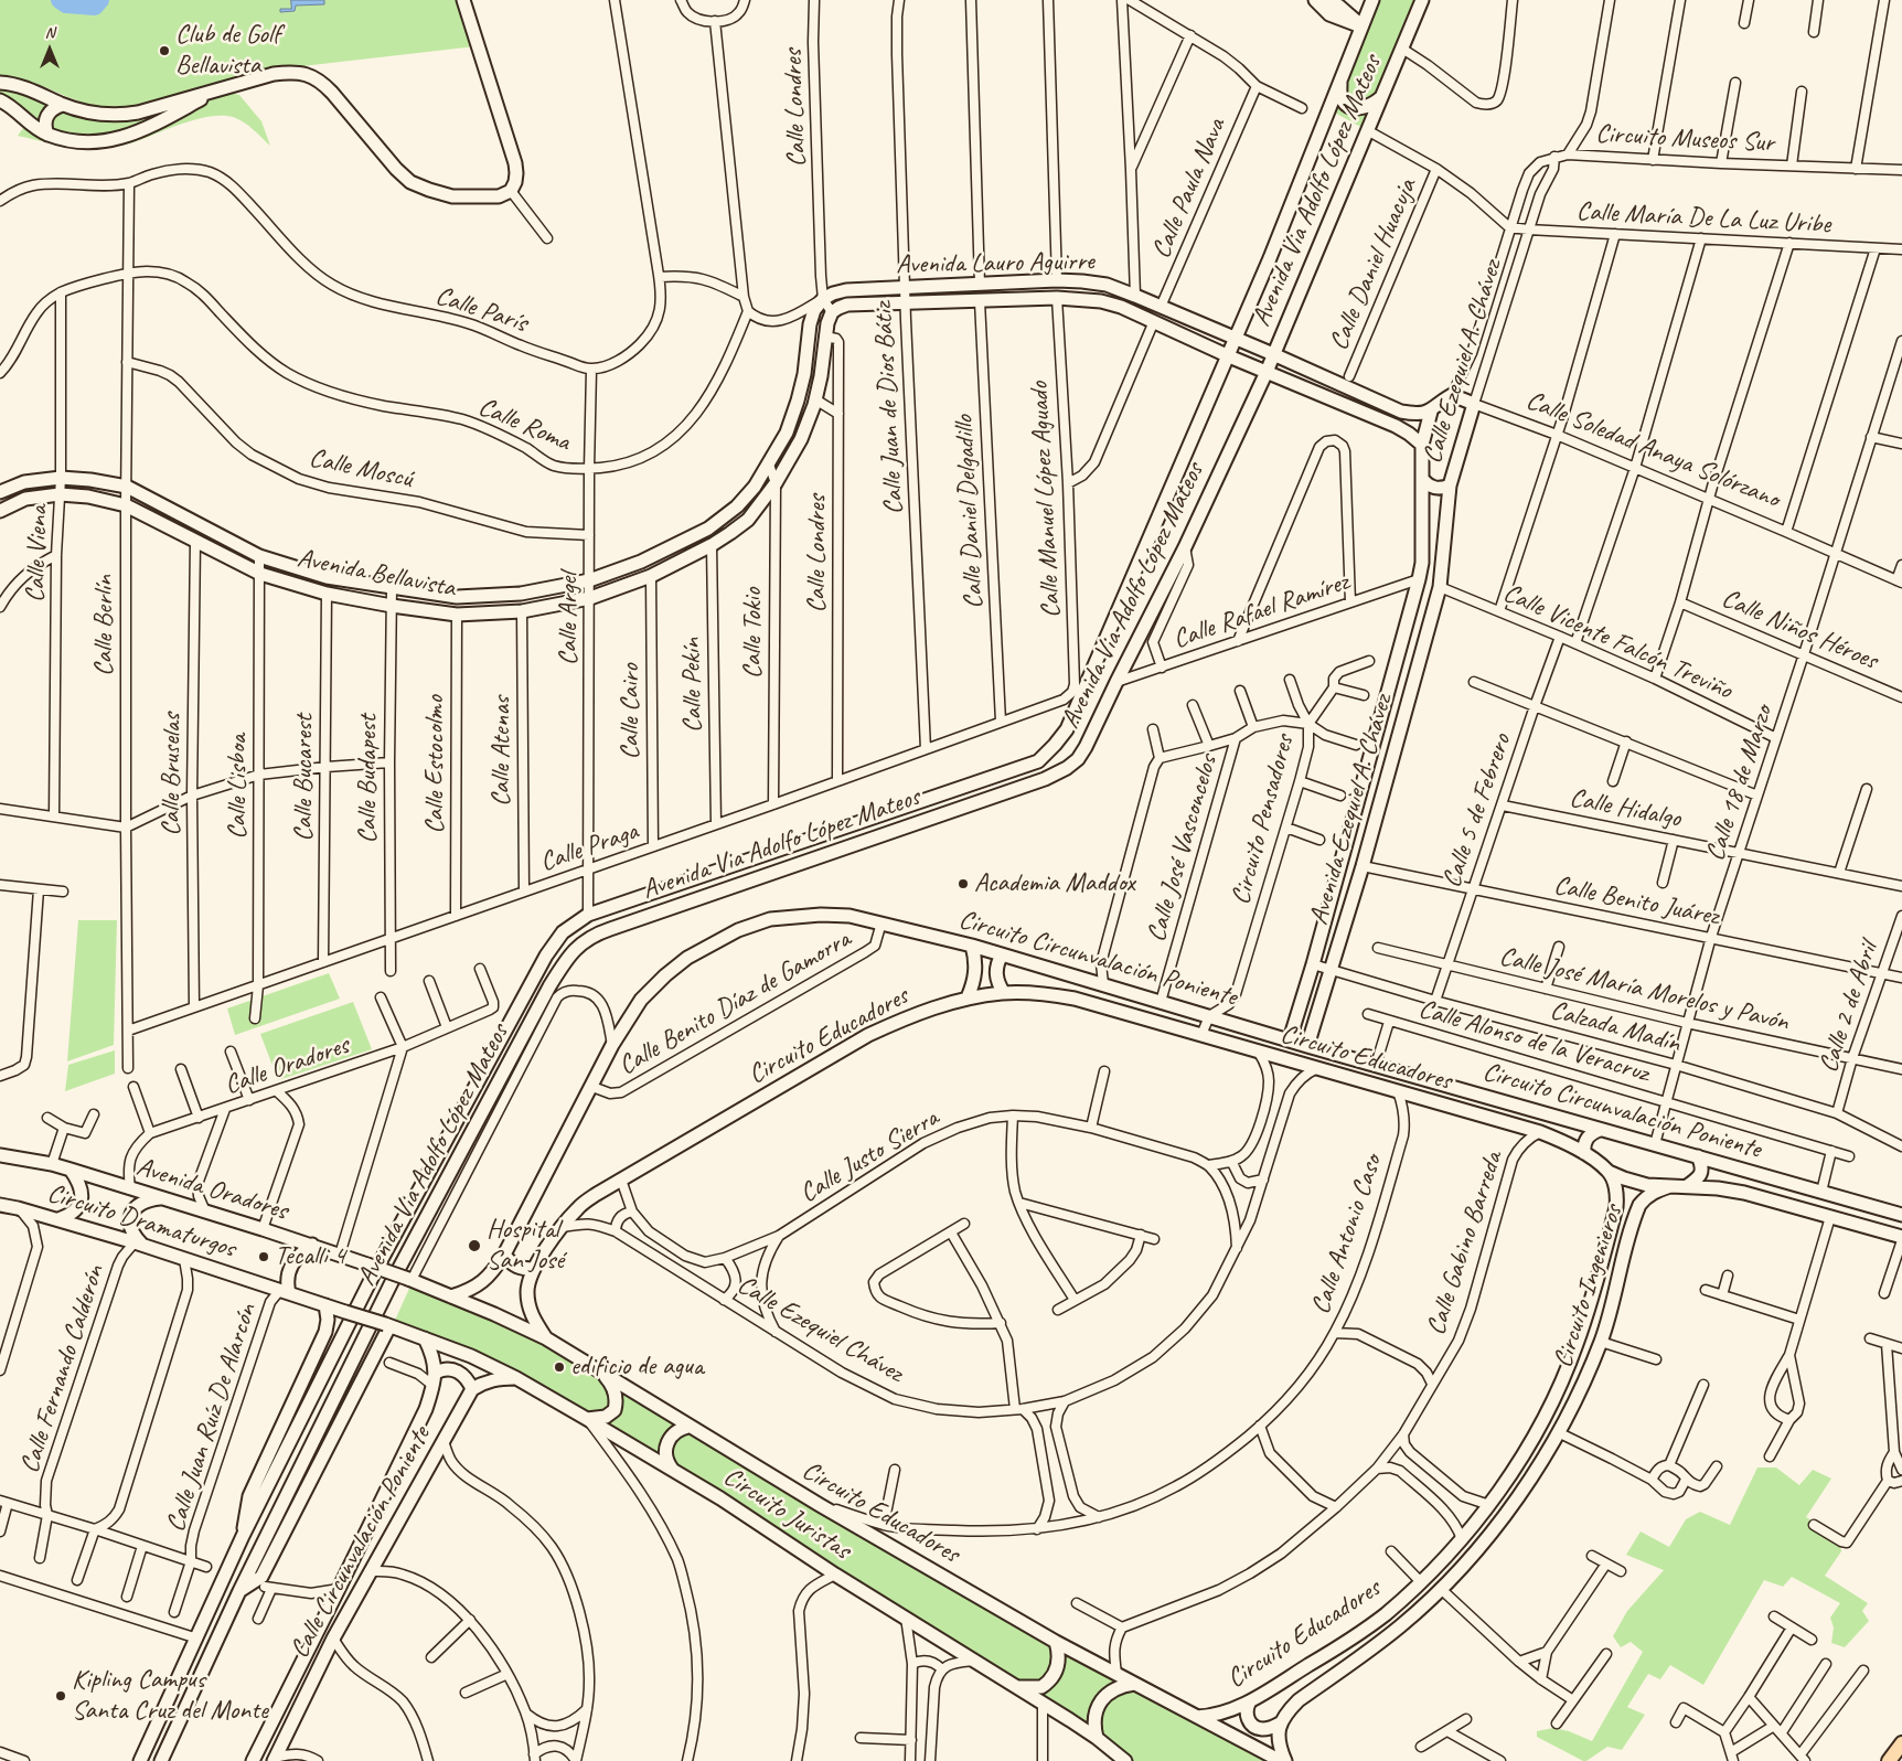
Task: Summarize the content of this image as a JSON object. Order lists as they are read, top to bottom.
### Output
{
  "streets": {
    "main road": [
      "Avenida Via Adolfo López Mateos",
      "Avenida Lauro Aguirre",
      "Calle Ezequiel A. Chávez",
      "Calle Soledad Anaya Solórzano",
      "Avenida Bellavista",
      "Avenida Ezequiel A. Chávez",
      "Circuito Circunvalación Poniente",
      "Circuito Educadores",
      "Avenida Oradores",
      "Circuito Dramaturgos",
      "Circuito Ingenieros",
      "Circuito Juristas",
      "Calle Circunvalación Poniente"
    ],
    "street": [
      "Calle Londres",
      "Circuito Museos Sur",
      "Calle Paula Nava",
      "Calle María De La Luz Uribe",
      "Calle Daniel Huacuja",
      "Calle París",
      "Calle Juan de Dios Bátiz",
      "Calle Roma",
      "Calle Moscú",
      "Calle Manuel López Aguado",
      "Calle Daniel Delgadillo",
      "Calle Viena",
      "Calle Rafael Ramírez",
      "Calle Argel",
      "Calle Berlín",
      "Calle Niños Héroes",
      "Calle Tokio",
      "Calle Vicente Falcón Treviño",
      "Calle Pekín",
      "Calle Cairo",
      "Calle Atenas",
      "Calle Estocolmo",
      "Calle Bruselas",
      "Calle Bucarest",
      "Calle Budapest",
      "Calle 18 de Marzo",
      "Calle Lisboa",
      "Calle Hidalgo",
      "Calle 5 de Febrero",
      "Circuito Pensadores",
      "Calle Praga",
      "Calle José Vasconcelos",
      "Calle Benito Juárez",
      "Calle José María Morelos y Pavón",
      "Calle Benito Díaz de Gamorra",
      "Calle 2 de Abril",
      "Calzada Madín",
      "Calle Alonso de la Veracruz",
      "Calle Oradores",
      "Calle Justo Sierra",
      "Calle Antonio Caso",
      "Calle Gabino Barreda",
      "Calle Ezequiel Chávez",
      "Calle Fernando Calderón",
      "Calle Juan Ruíz De Alarcón"
    ]
  },
  "crossings": [
    ["Calle Londres", "Avenida Lauro Aguirre"],
    ["Calle Londres", "Avenida Bellavista"],
    ["Calle Londres", "Calle Praga"],
    ["Circuito Museos Sur", "Calle María De La Luz Uribe"],
    ["Circuito Museos Sur", "Calle Ezequiel A. Chávez"],
    ["Calle Paula Nava", "Avenida Lauro Aguirre"],
    ["Avenida Via Adolfo López Mateos", "Avenida Lauro Aguirre"],
    ["Avenida Via Adolfo López Mateos", "Calle Manuel López Aguado"],
    ["Avenida Via Adolfo López Mateos", "Calle Rafael Ramírez"],
    ["Avenida Via Adolfo López Mateos", "Calle Argel"],
    ["Calle María De La Luz Uribe", "Calle Ezequiel A. Chávez"],
    ["Avenida Lauro Aguirre", "Calle Ezequiel A. Chávez"],
    ["Avenida Lauro Aguirre", "Calle Juan de Dios Bátiz"],
    ["Avenida Lauro Aguirre", "Calle Roma"],
    ["Avenida Lauro Aguirre", "Calle Manuel López Aguado"],
    ["Avenida Lauro Aguirre", "Calle Daniel Delgadillo"],
    ["Avenida Lauro Aguirre", "Avenida Bellavista"],
    ["Calle París", "Calle Argel"],
    ["Calle París", "Calle Berlín"],
    ["Calle Ezequiel A. Chávez", "Calle Soledad Anaya Solórzano"],
    ["Calle Ezequiel A. Chávez", "Calle Rafael Ramírez"],
    ["Calle Ezequiel A. Chávez", "Calle Vicente Falcón Treviño"],
    ["Calle Ezequiel A. Chávez", "Avenida Ezequiel A. Chávez"],
    ["Calle Juan de Dios Bátiz", "Calle Praga"],
    ["Calle Roma", "Calle Viena"],
    ["Calle Roma", "Calle Argel"],
    ["Calle Roma", "Calle Berlín"],
    ["Calle Soledad Anaya Solórzano", "Calle 18 de Marzo"],
    ["Calle Moscú", "Calle Argel"],
    ["Calle Moscú", "Calle Berlín"],
    ["Calle Daniel Delgadillo", "Calle Praga"],
    ["Calle Viena", "Avenida Bellavista"],
    ["Avenida Bellavista", "Calle Argel"],
    ["Avenida Bellavista", "Calle Berlín"],
    ["Avenida Bellavista", "Calle Tokio"],
    ["Avenida Bellavista", "Calle Pekín"],
    ["Avenida Bellavista", "Calle Cairo"],
    ["Avenida Bellavista", "Calle Atenas"],
    ["Avenida Bellavista", "Calle Estocolmo"],
    ["Avenida Bellavista", "Calle Bruselas"],
    ["Avenida Bellavista", "Calle Bucarest"],
    ["Avenida Bellavista", "Calle Budapest"],
    ["Avenida Bellavista", "Calle Lisboa"],
    ["Calle Rafael Ramírez", "Avenida Ezequiel A. Chávez"],
    ["Calle Argel", "Calle Praga"],
    ["Calle Berlín", "Calle Praga"],
    ["Calle Niños Héroes", "Calle 18 de Marzo"],
    ["Calle Tokio", "Calle Praga"],
    ["Calle Vicente Falcón Treviño", "Calle 18 de Marzo"],
    ["Calle Vicente Falcón Treviño", "Avenida Ezequiel A. Chávez"],
    ["Calle Vicente Falcón Treviño", "Calle 5 de Febrero"],
    ["Calle Pekín", "Calle Praga"],
    ["Calle Cairo", "Calle Praga"],
    ["Calle Atenas", "Calle Praga"],
    ["Calle Estocolmo", "Calle Praga"],
    ["Calle Bruselas", "Calle Praga"],
    ["Calle Bucarest", "Calle Praga"],
    ["Calle Budapest", "Calle Praga"],
    ["Calle 18 de Marzo", "Calle Hidalgo"],
    ["Calle 18 de Marzo", "Calle Benito Juárez"],
    ["Calle 18 de Marzo", "Circuito Circunvalación Poniente"],
    ["Calle 18 de Marzo", "Calle José María Morelos y Pavón"],
    ["Calle 18 de Marzo", "Calzada Madín"],
    ["Calle 18 de Marzo", "Calle Alonso de la Veracruz"],
    ["Calle Lisboa", "Calle Praga"],
    ["Calle Hidalgo", "Calle 5 de Febrero"],
    ["Avenida Ezequiel A. Chávez", "Calle Benito Juárez"],
    ["Avenida Ezequiel A. Chávez", "Circuito Circunvalación Poniente"],
    ["Avenida Ezequiel A. Chávez", "Calzada Madín"],
    ["Calle 5 de Febrero", "Calle Benito Juárez"],
    ["Calle 5 de Febrero", "Calle José María Morelos y Pavón"],
    ["Calle 5 de Febrero", "Calzada Madín"],
    ["Circuito Pensadores", "Calle José Vasconcelos"],
    ["Circuito Pensadores", "Circuito Circunvalación Poniente"],
    ["Calle José Vasconcelos", "Circuito Circunvalación Poniente"],
    ["Calle Benito Juárez", "Calle 2 de Abril"],
    ["Circuito Circunvalación Poniente", "Calle Benito Díaz de Gamorra"],
    ["Circuito Circunvalación Poniente", "Circuito Educadores"],
    ["Calle José María Morelos y Pavón", "Calle 2 de Abril"],
    ["Calle 2 de Abril", "Calzada Madín"],
    ["Circuito Educadores", "Calle Justo Sierra"],
    ["Circuito Educadores", "Avenida Oradores"],
    ["Circuito Educadores", "Calle Antonio Caso"],
    ["Circuito Educadores", "Calle Gabino Barreda"],
    ["Circuito Educadores", "Circuito Ingenieros"],
    ["Circuito Educadores", "Calle Ezequiel Chávez"],
    ["Calle Oradores", "Avenida Oradores"],
    ["Calle Justo Sierra", "Calle Ezequiel Chávez"],
    ["Circuito Dramaturgos", "Calle Fernando Calderón"],
    ["Circuito Dramaturgos", "Calle Juan Ruíz De Alarcón"],
    ["Circuito Dramaturgos", "Circuito Juristas"]
  ],
  "places": [
    "Club de Golf Bellavista",
    "Academia Maddox",
    "Hospital San José",
    "Tecalli 4",
    "edificio de agua",
    "Kipling Campus Santa Cruz del Monte"
  ],
  "north": "top"
}
